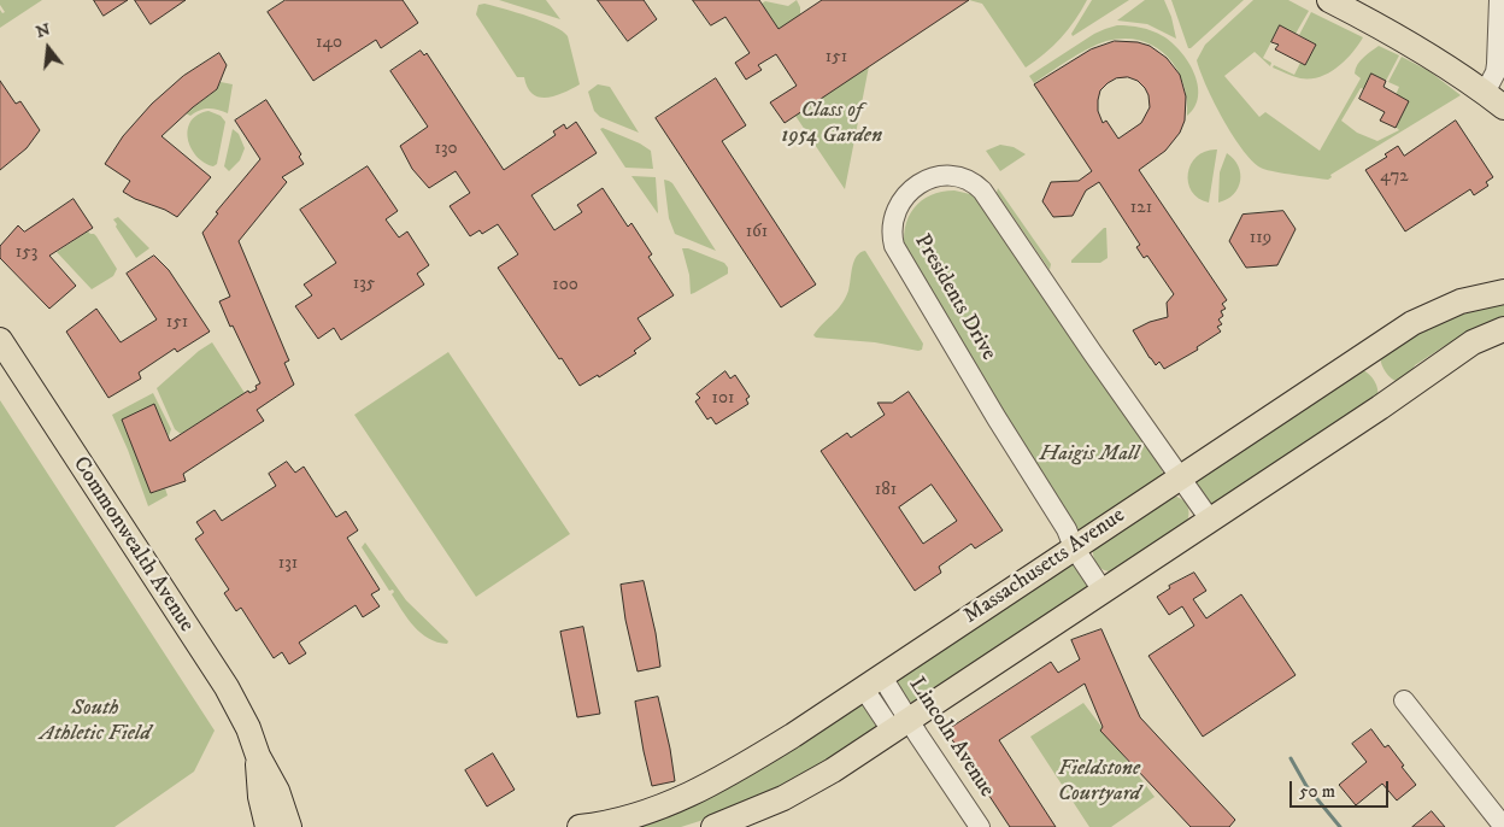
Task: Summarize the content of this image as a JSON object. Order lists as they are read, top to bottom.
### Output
{
  "streets": {
    "main road": ["Commonwealth Avenue", "Massachusetts Avenue"],
    "street": ["Presidents Drive", "Lincoln Avenue"]
  },
  "crossings": [
    ["Presidents Drive", "Massachusetts Avenue"],
    ["Massachusetts Avenue", "Lincoln Avenue"]
  ],
  "parks": [
    "Class of 1954 Garden",
    "Haigis Mall",
    "South Athletic Field",
    "Fieldstone Courtyard"
  ],
  "house_numbers": [
    "140",
    "151",
    "130",
    "472",
    "121",
    "161",
    "119",
    "153",
    "135",
    "100",
    "151",
    "101",
    "181",
    "131"
  ],
  "scale_bar": "50 m",
  "north": "top"
}
